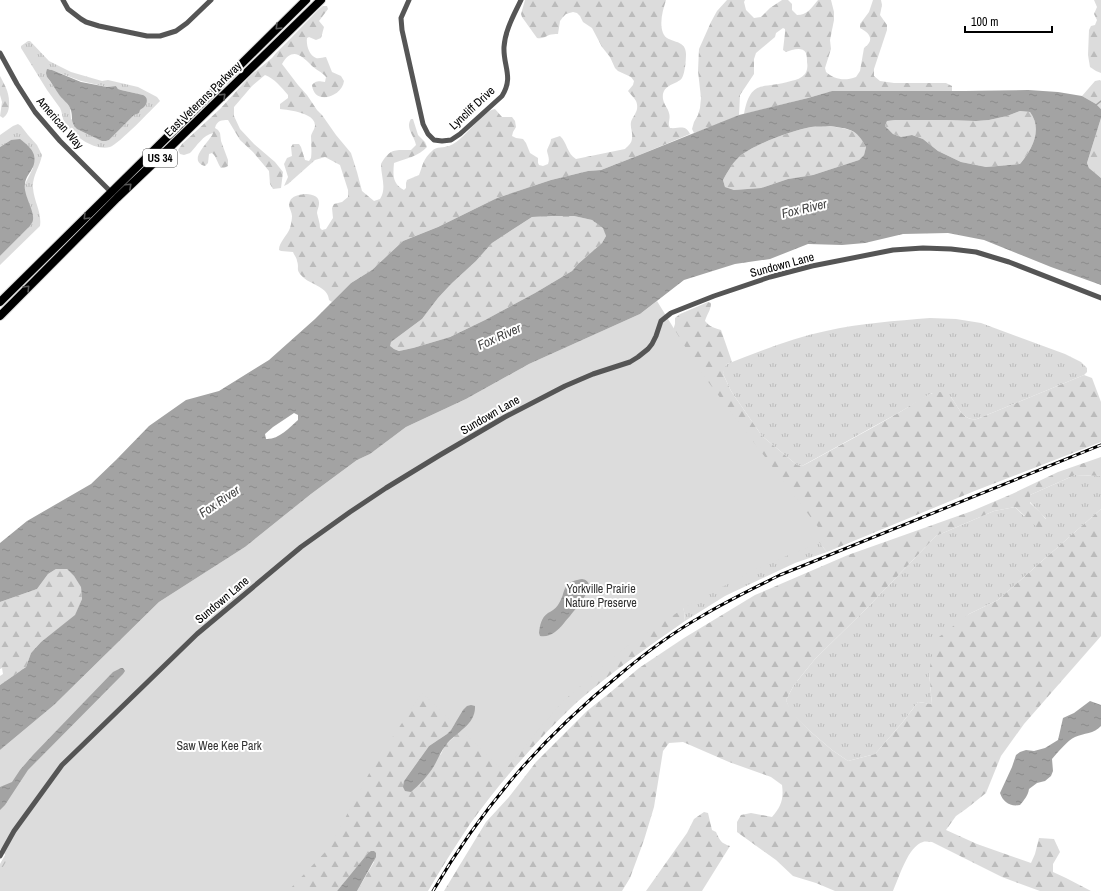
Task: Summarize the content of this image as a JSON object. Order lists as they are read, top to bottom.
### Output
{
  "streets": {
    "main road": ["East Veterans Parkway", "US 34"],
    "street": ["Lyncliff Drive", "American Way", "Sundown Lane"]
  },
  "crossings": [
    ["East Veterans Parkway", "American Way"]
  ],
  "water": ["Fox River"],
  "parks": ["Yorkville Prairie Nature Preserve", "Saw Wee Kee Park"],
  "scale_bar": "100 m"
}
